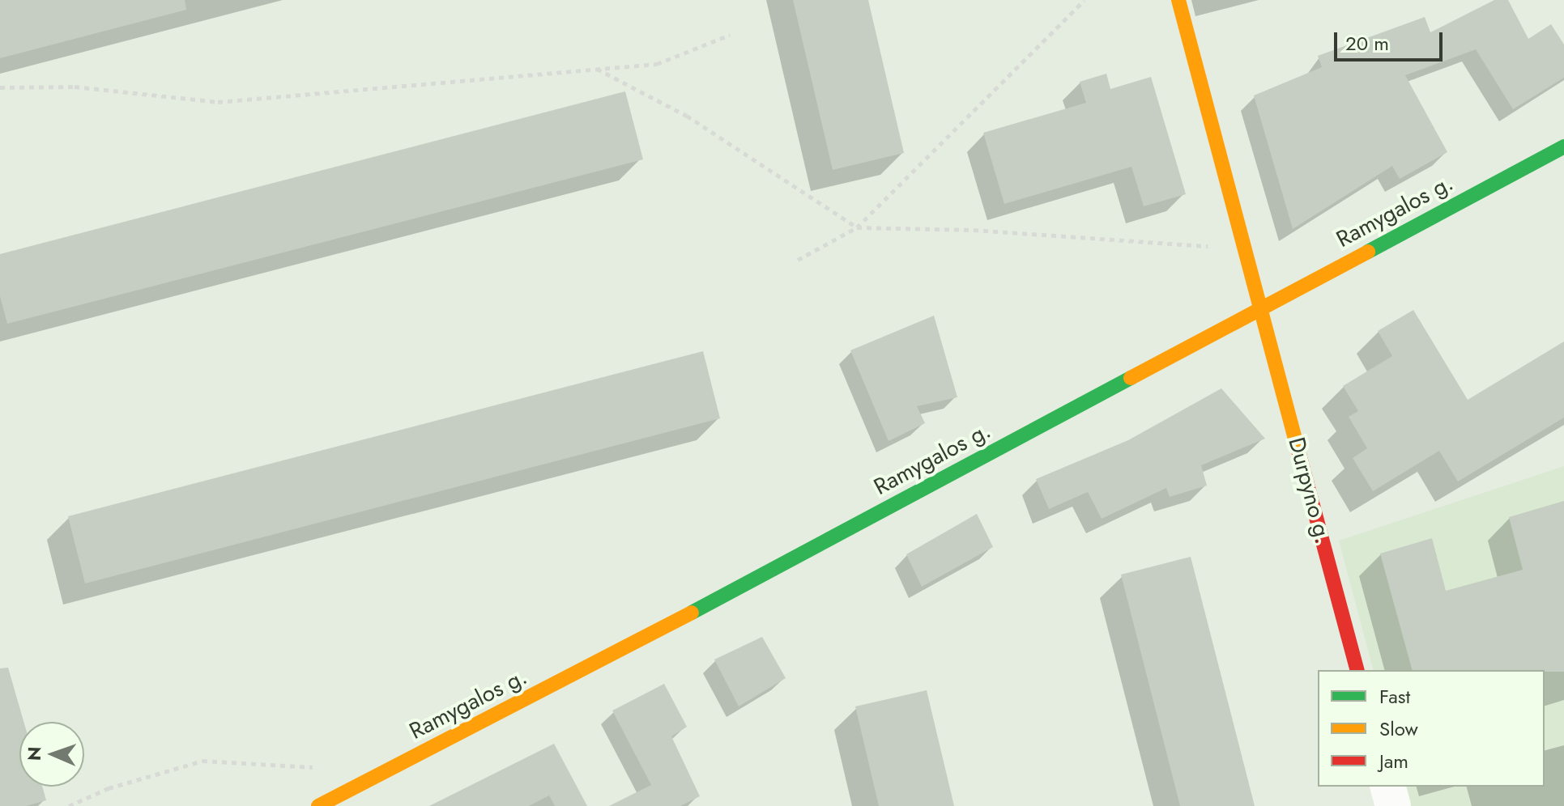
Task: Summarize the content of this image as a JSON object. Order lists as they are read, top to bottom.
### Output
{
  "streets": {
    "main road": ["Ramygalos g.", "Durpyno g."]
  },
  "crossings": [
    ["Ramygalos g.", "Durpyno g."]
  ],
  "legend": ["Fast", "Slow", "Jam"],
  "scale_bar": "20 m",
  "north": "left"
}
